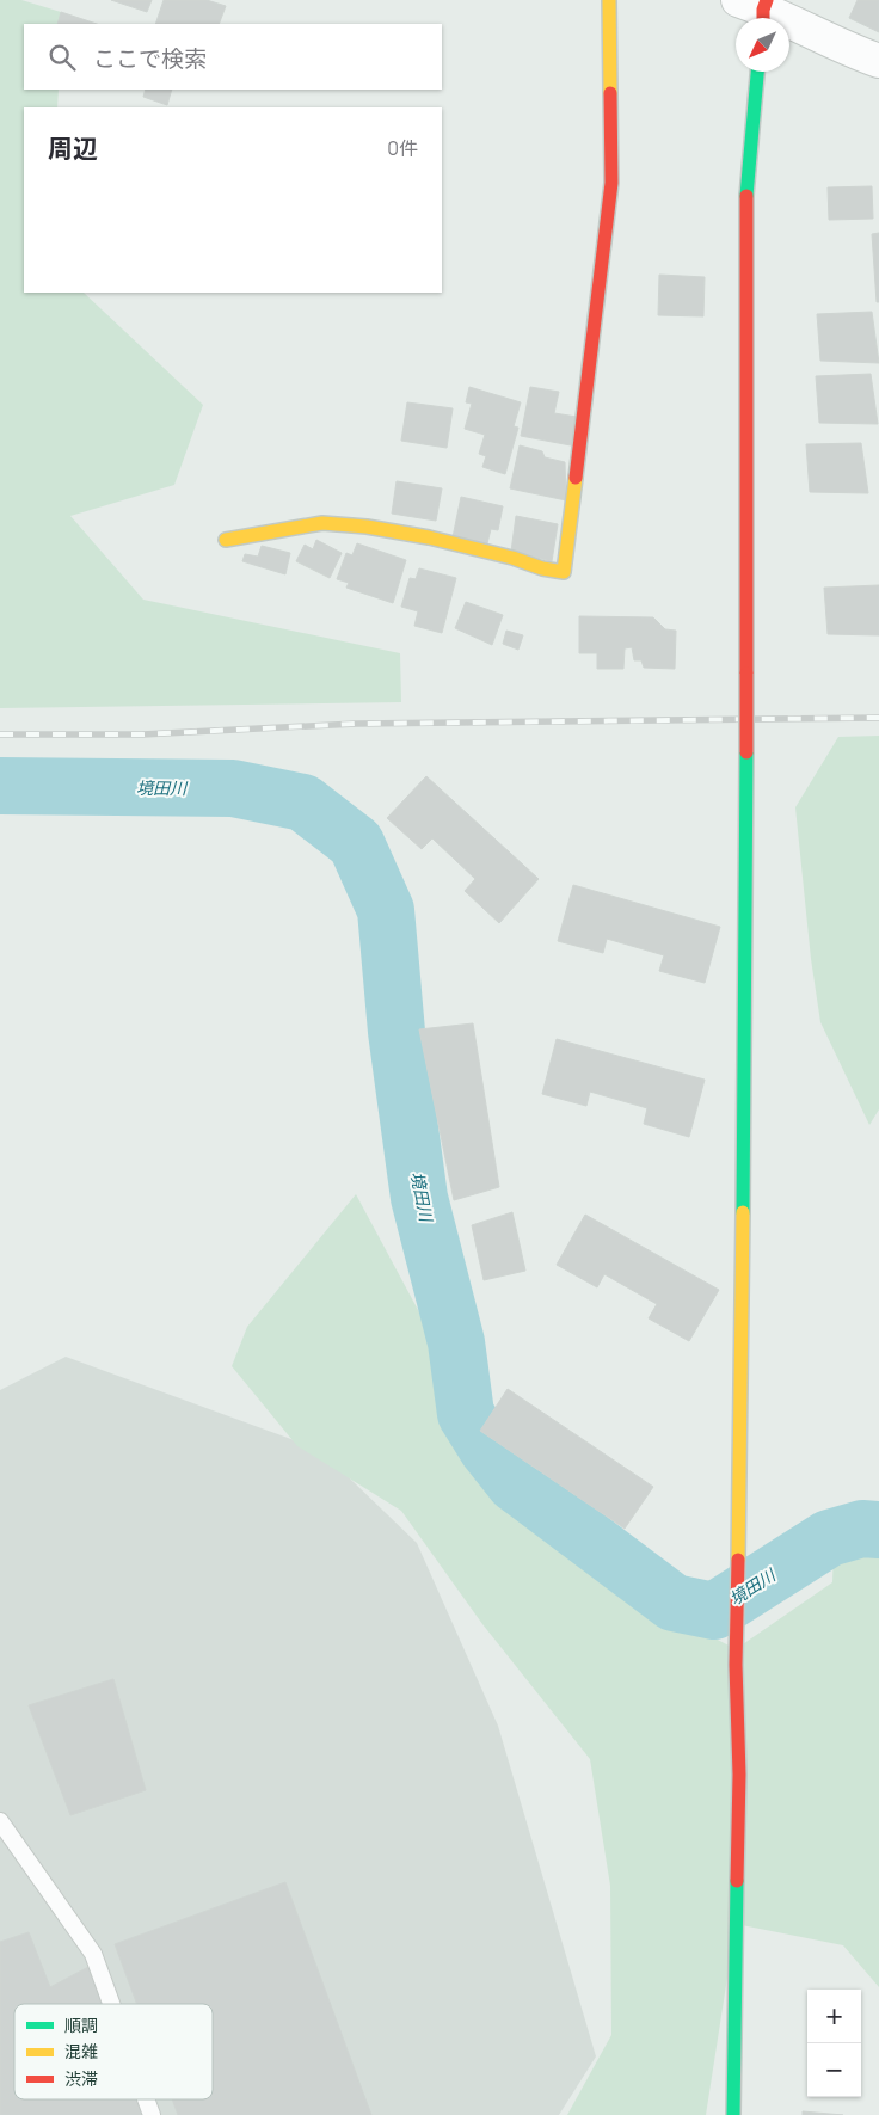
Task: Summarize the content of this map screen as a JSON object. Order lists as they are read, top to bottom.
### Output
{
  "water": ["境田川"],
  "legend": ["順調", "混雑", "渋滞"],
  "north": "bottom left",
  "page": {
    "search": "ここで検索",
    "heading": ["周辺", "0件"],
    "map_buttons": ["+", "−"]
  }
}
